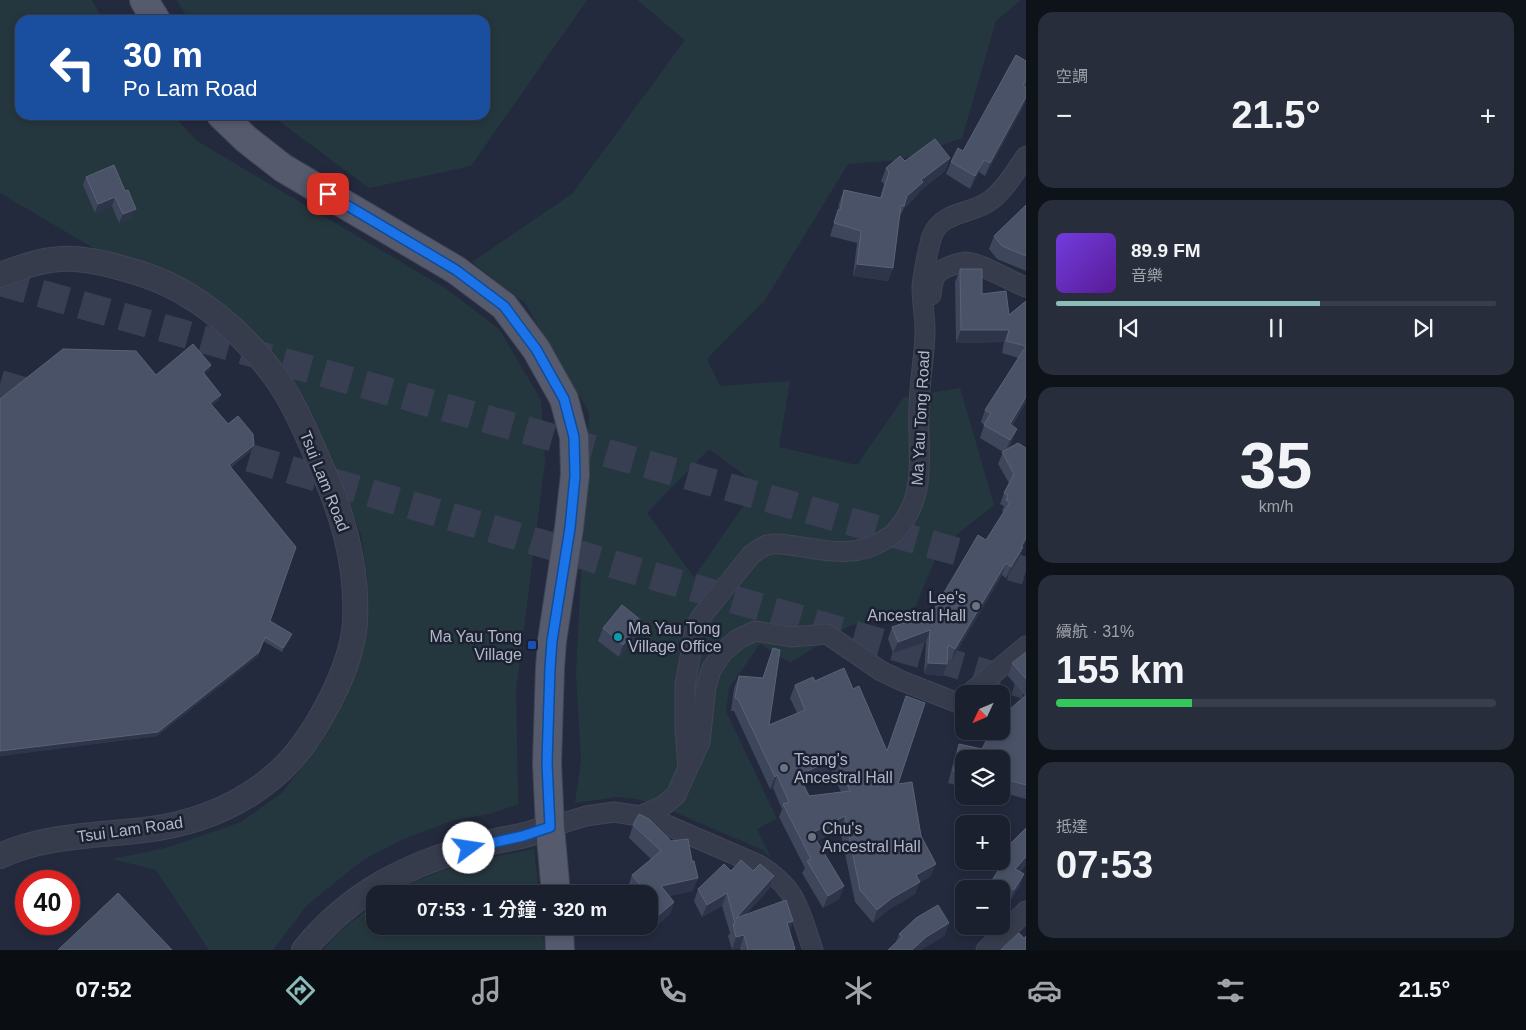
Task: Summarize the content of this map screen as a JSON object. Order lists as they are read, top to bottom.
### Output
{
  "streets": {
    "street": ["Ma Yau Tong Road", "Tsui Lam Road"]
  },
  "places": {
    "other": [
      "Lee's Ancestral Hall",
      "Ma Yau Tong Village Office",
      "Tsang's Ancestral Hall",
      "Chu's Ancestral Hall"
    ],
    "transit": ["Ma Yau Tong Village"]
  },
  "north": "bottom left",
  "page": {
    "tile": [
      "空調",
      ["35", "km/h"],
      ["續航 · 31%", "155 km"],
      ["抵達", "07:53"]
    ],
    "turn": ["30 m", "Po Lam Road"],
    "heat": ["−", "21.5°", "+"],
    "song": ["89.9 FM", "音樂"],
    "map_buttons": ["+", "−"],
    "limit": "40",
    "trip": "07:53 · 1 分鐘 · 320 m",
    "tabs": ["07:52", "21.5°"]
  }
}
